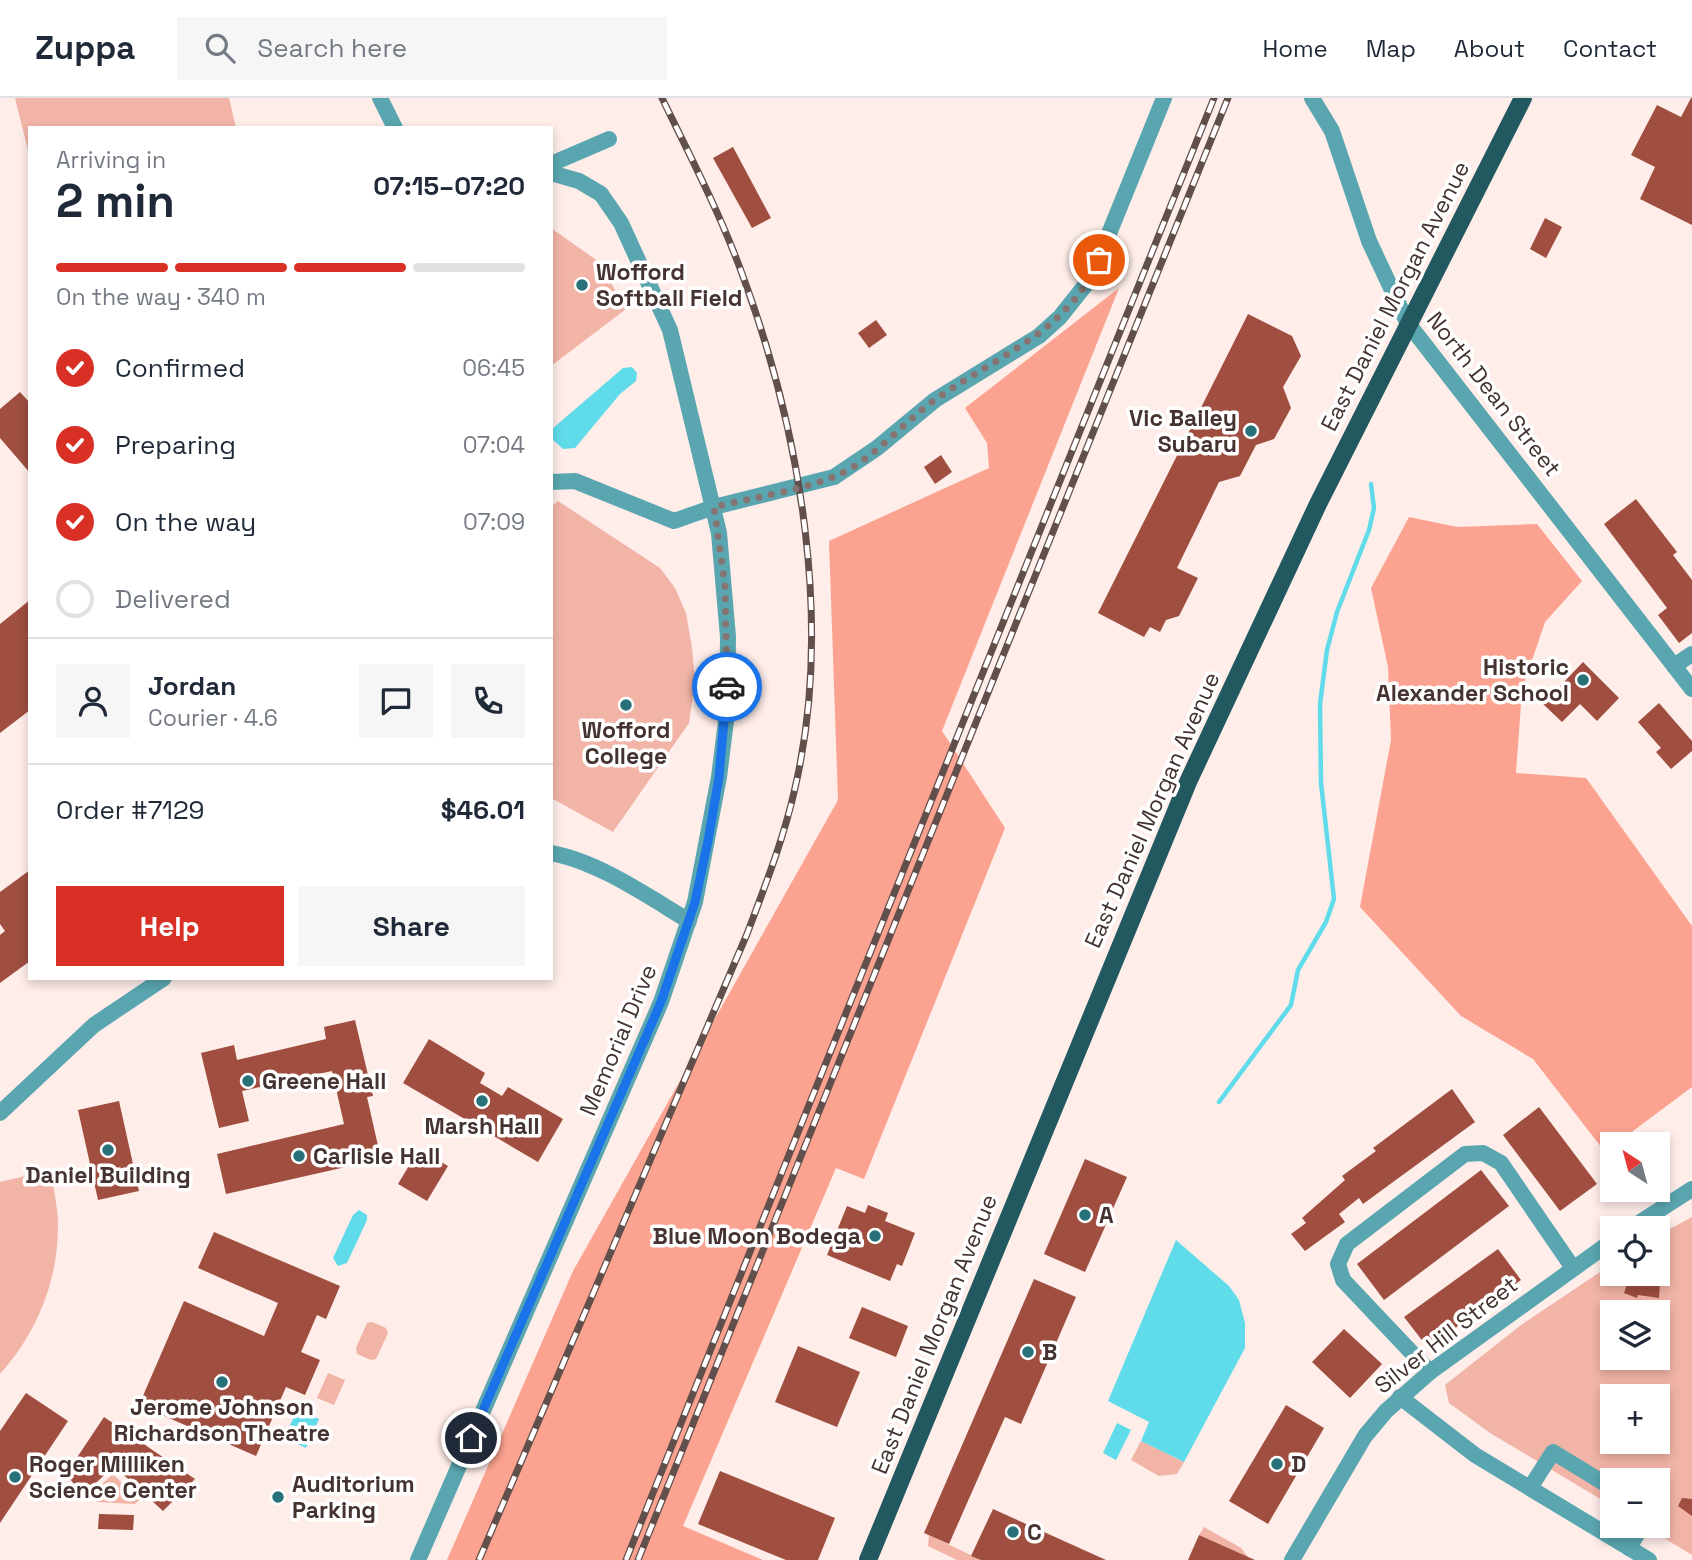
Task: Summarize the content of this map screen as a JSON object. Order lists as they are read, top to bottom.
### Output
{
  "streets": {
    "main road": ["East Daniel Morgan Avenue"],
    "street": ["North Dean Street", "Memorial Drive", "Silver Hill Street"]
  },
  "crossings": [
    ["East Daniel Morgan Avenue", "North Dean Street"]
  ],
  "places": [
    "Wofford Softball Field",
    "Vic Bailey Subaru",
    "Historic Alexander School",
    "Wofford College",
    "Greene Hall",
    "Marsh Hall",
    "Daniel Building",
    "Carlisle Hall",
    "A",
    "Blue Moon Bodega",
    "B",
    "Jerome Johnson Richardson Theatre",
    "D",
    "Roger Milliken Science Center",
    "Auditorium Parking",
    "C"
  ],
  "north": "top left",
  "page": {
    "header": "Zuppa",
    "search": "Search here",
    "nav": [
      "Home",
      "Map",
      "About",
      "Contact"
    ],
    "heading": ["2 min", "Arriving in", "07:15–07:20"],
    "panel": [
      "Jordan",
      "Courier · 4.6",
      "Order #7129",
      "$46.01"
    ],
    "bar": "On the way · 340 m",
    "list": [
      ["Confirmed", "06:45"],
      ["Preparing", "07:04"],
      ["On the way", "07:09"],
      "Delivered"
    ],
    "buttons": ["Help", "Share"],
    "map_buttons": ["+", "−"]
  }
}
